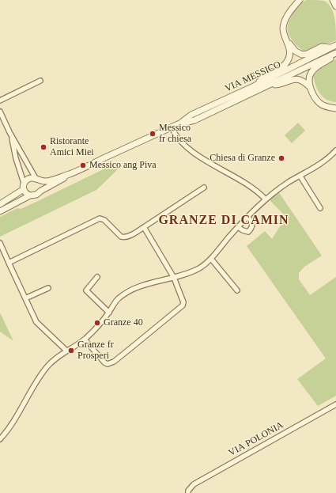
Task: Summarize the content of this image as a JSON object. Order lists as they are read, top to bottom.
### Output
{
  "streets": {
    "street": ["VIA MESSICO", "VIA POLONIA"]
  },
  "districts": ["GRANZE DI CAMIN"],
  "places": [
    "Messico fr chiesa",
    "Ristorante Amici Miei",
    "Chiesa di Granze",
    "Messico ang Piva",
    "Granze 40",
    "Granze fr Prosperi"
  ]
}
